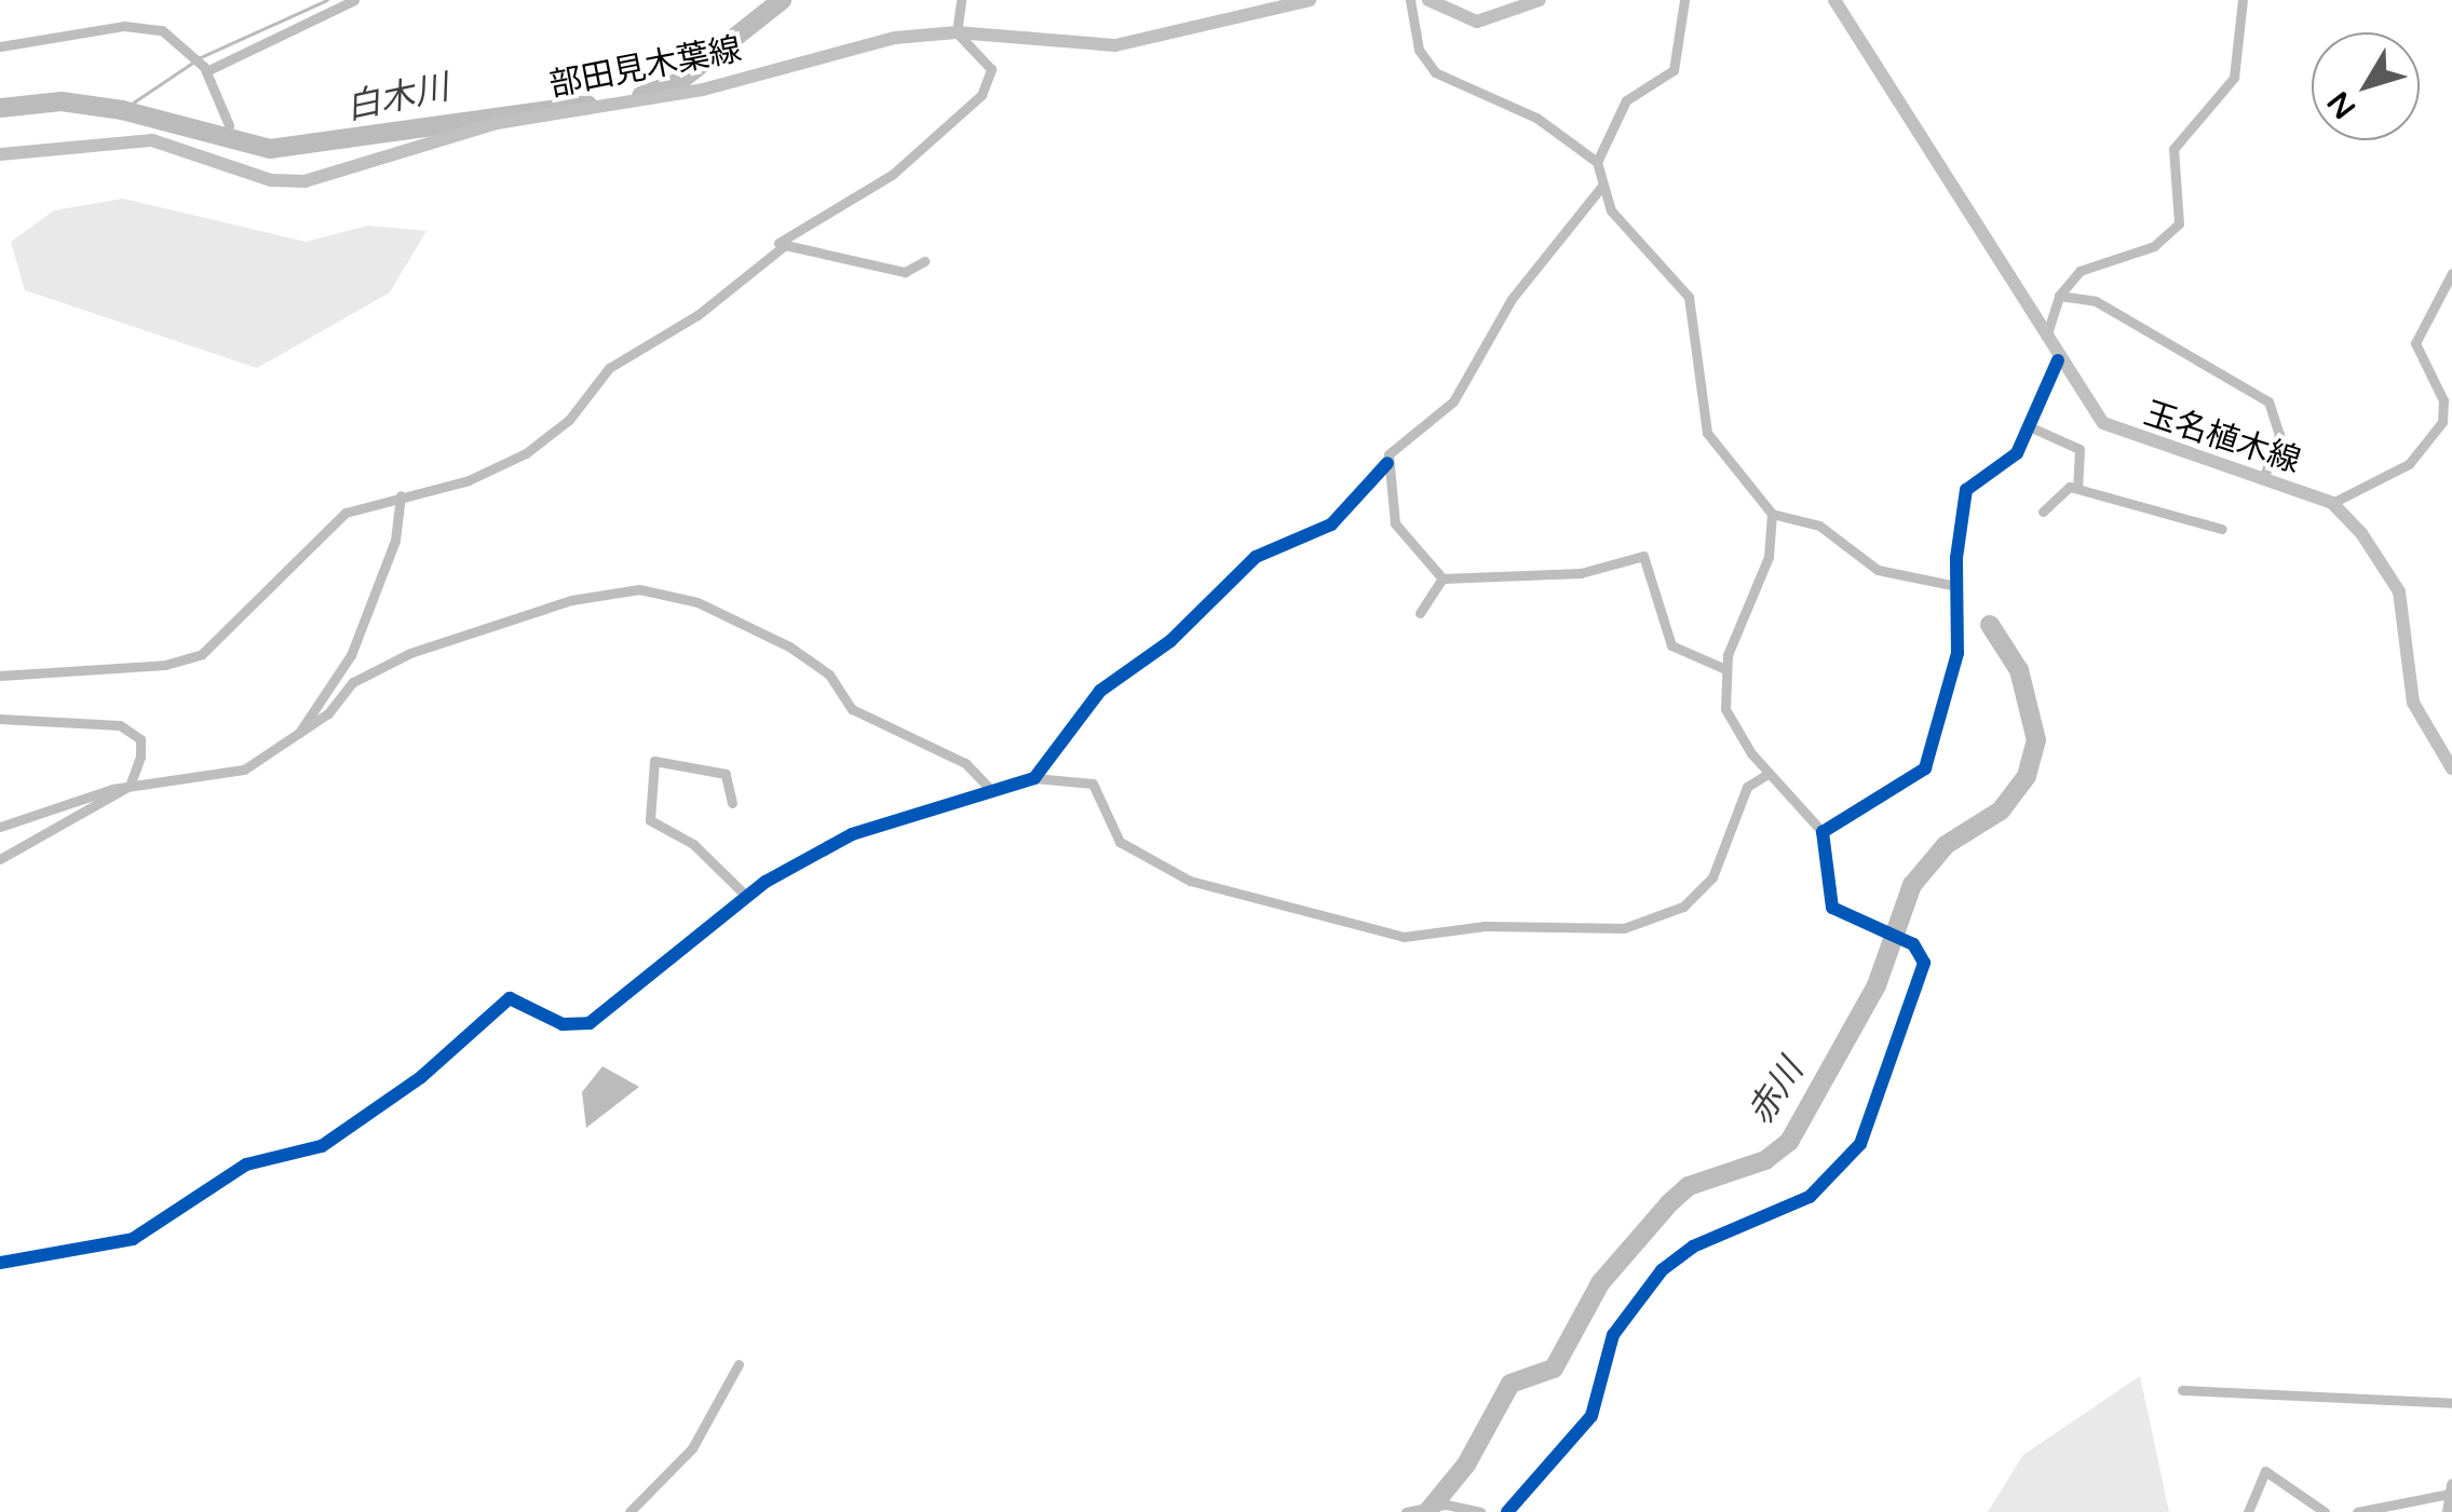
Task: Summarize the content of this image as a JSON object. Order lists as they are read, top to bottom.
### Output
{
  "streets": {
    "main road": ["部田見木葉線", "玉名植木線"]
  },
  "water": ["白木川", "赤川"],
  "north": "bottom left"
}
